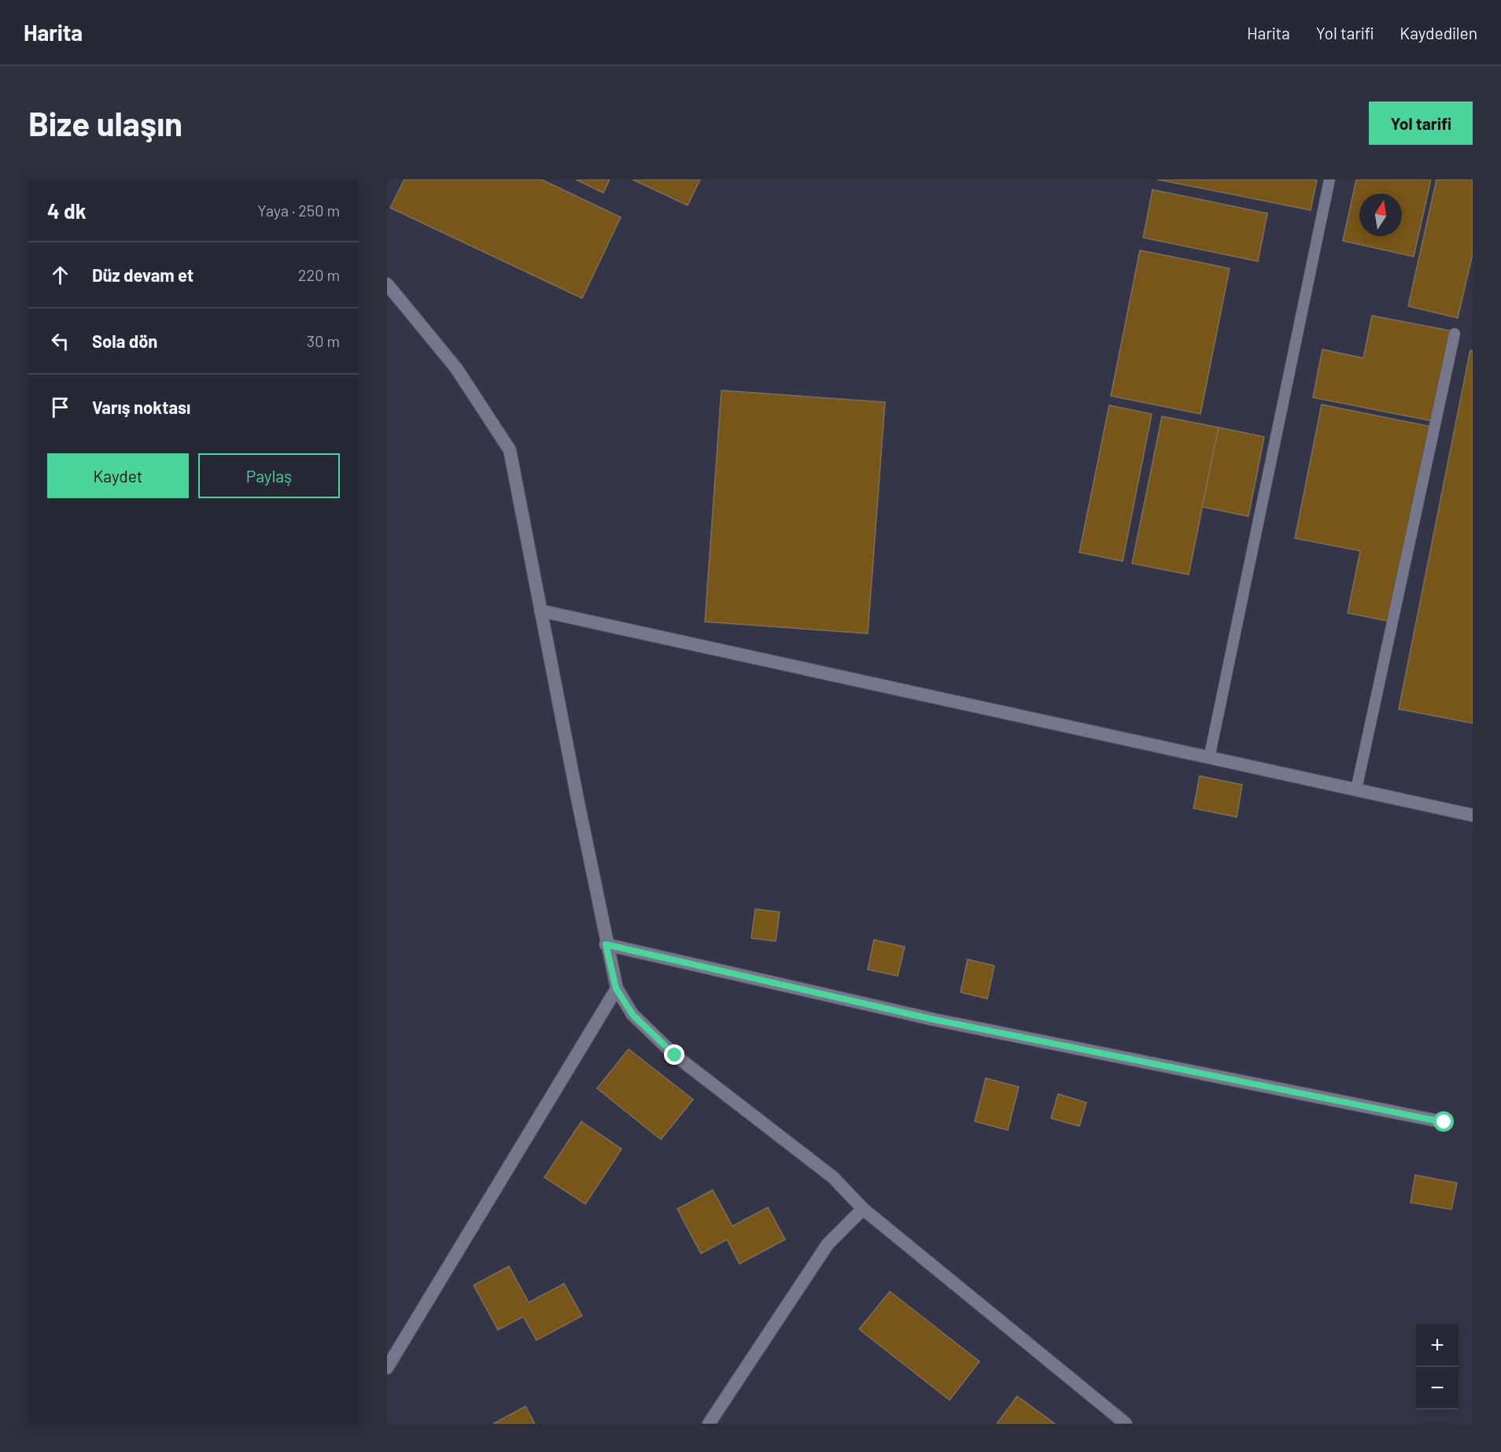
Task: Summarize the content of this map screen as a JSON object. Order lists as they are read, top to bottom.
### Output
{
  "north": "top",
  "page": {
    "header": "Harita",
    "nav": ["Harita", "Yol tarifi", "Kaydedilen"],
    "buttons": [
      "Yol tarifi",
      ["Kaydet", "Paylaş"]
    ],
    "title": "Bize ulaşın",
    "heading": ["4 dk", "Yaya · 250 m"],
    "list": [
      ["Düz devam et", "220 m"],
      ["Sola dön", "30 m"],
      "Varış noktası"
    ],
    "map_buttons": ["+", "−"]
  }
}
